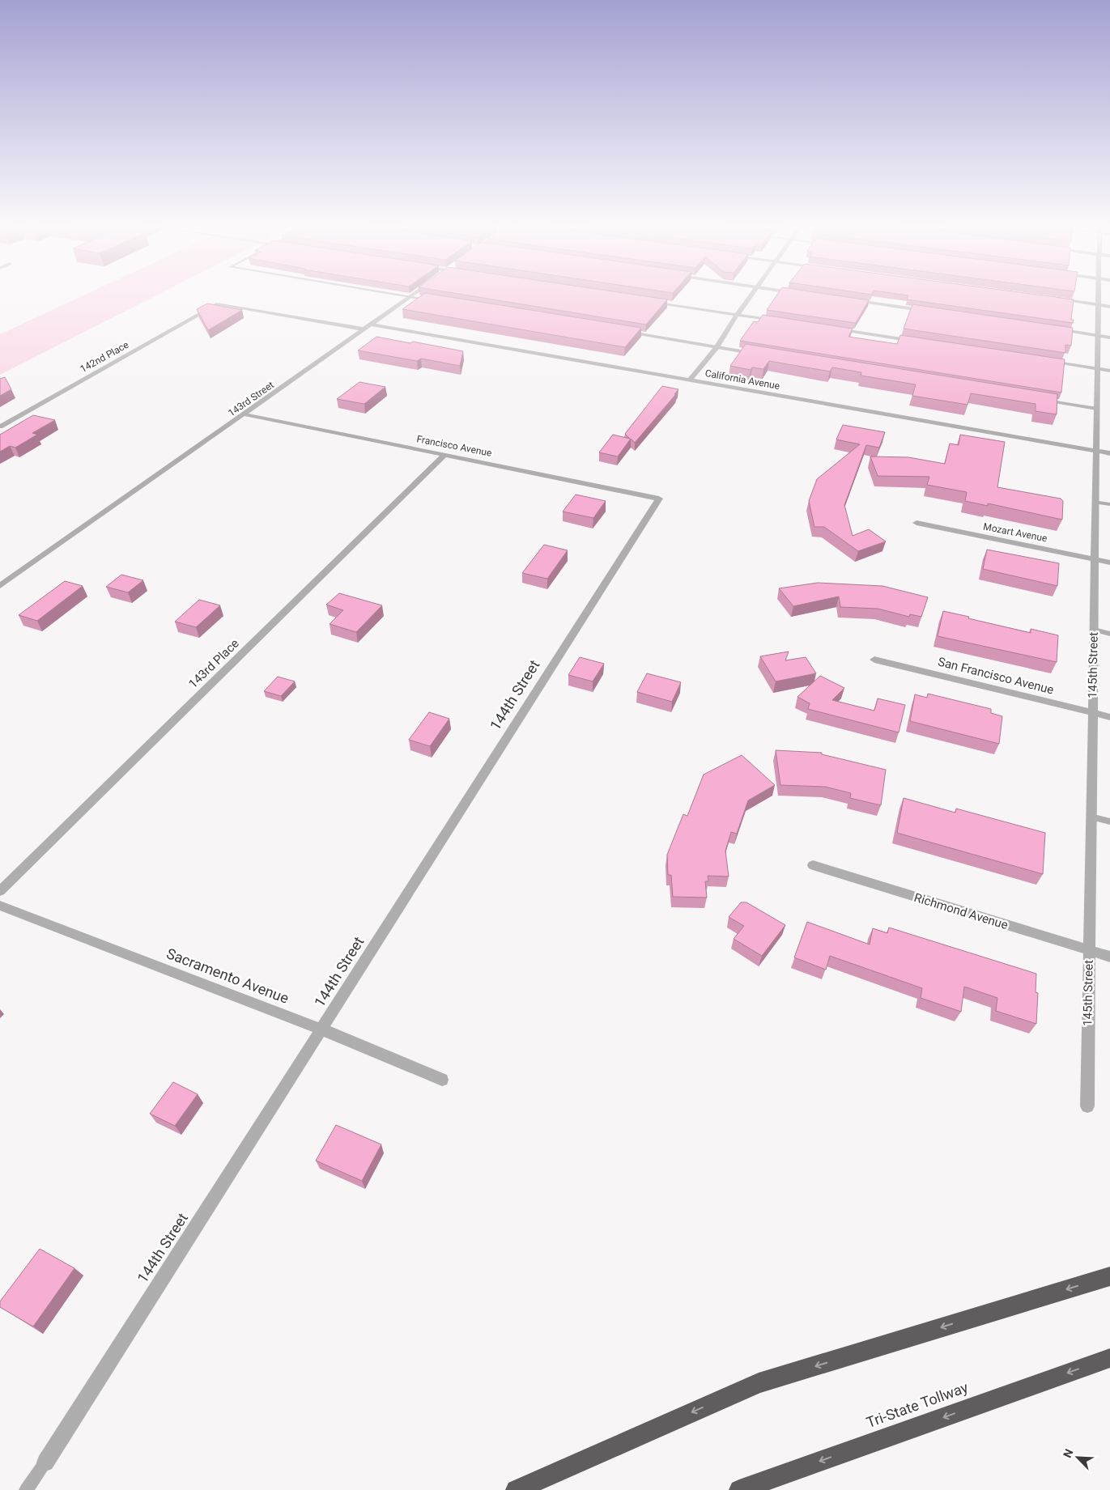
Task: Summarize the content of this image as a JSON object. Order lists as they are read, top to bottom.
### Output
{
  "streets": {
    "highway": ["Tri-State Tollway"],
    "street": [
      "142nd Place",
      "California Avenue",
      "143rd Street",
      "Francisco Avenue",
      "Mozart Avenue",
      "143rd Place",
      "145th Street",
      "San Francisco Avenue",
      "144th Street",
      "Richmond Avenue",
      "Sacramento Avenue"
    ]
  },
  "crossings": [
    ["142nd Place", "143rd Street"],
    ["California Avenue", "143rd Street"],
    ["California Avenue", "145th Street"],
    ["143rd Street", "Francisco Avenue"],
    ["Francisco Avenue", "143rd Place"],
    ["Francisco Avenue", "144th Street"],
    ["Mozart Avenue", "145th Street"],
    ["145th Street", "San Francisco Avenue"],
    ["145th Street", "Richmond Avenue"],
    ["144th Street", "Sacramento Avenue"]
  ],
  "north": "top left"
}
